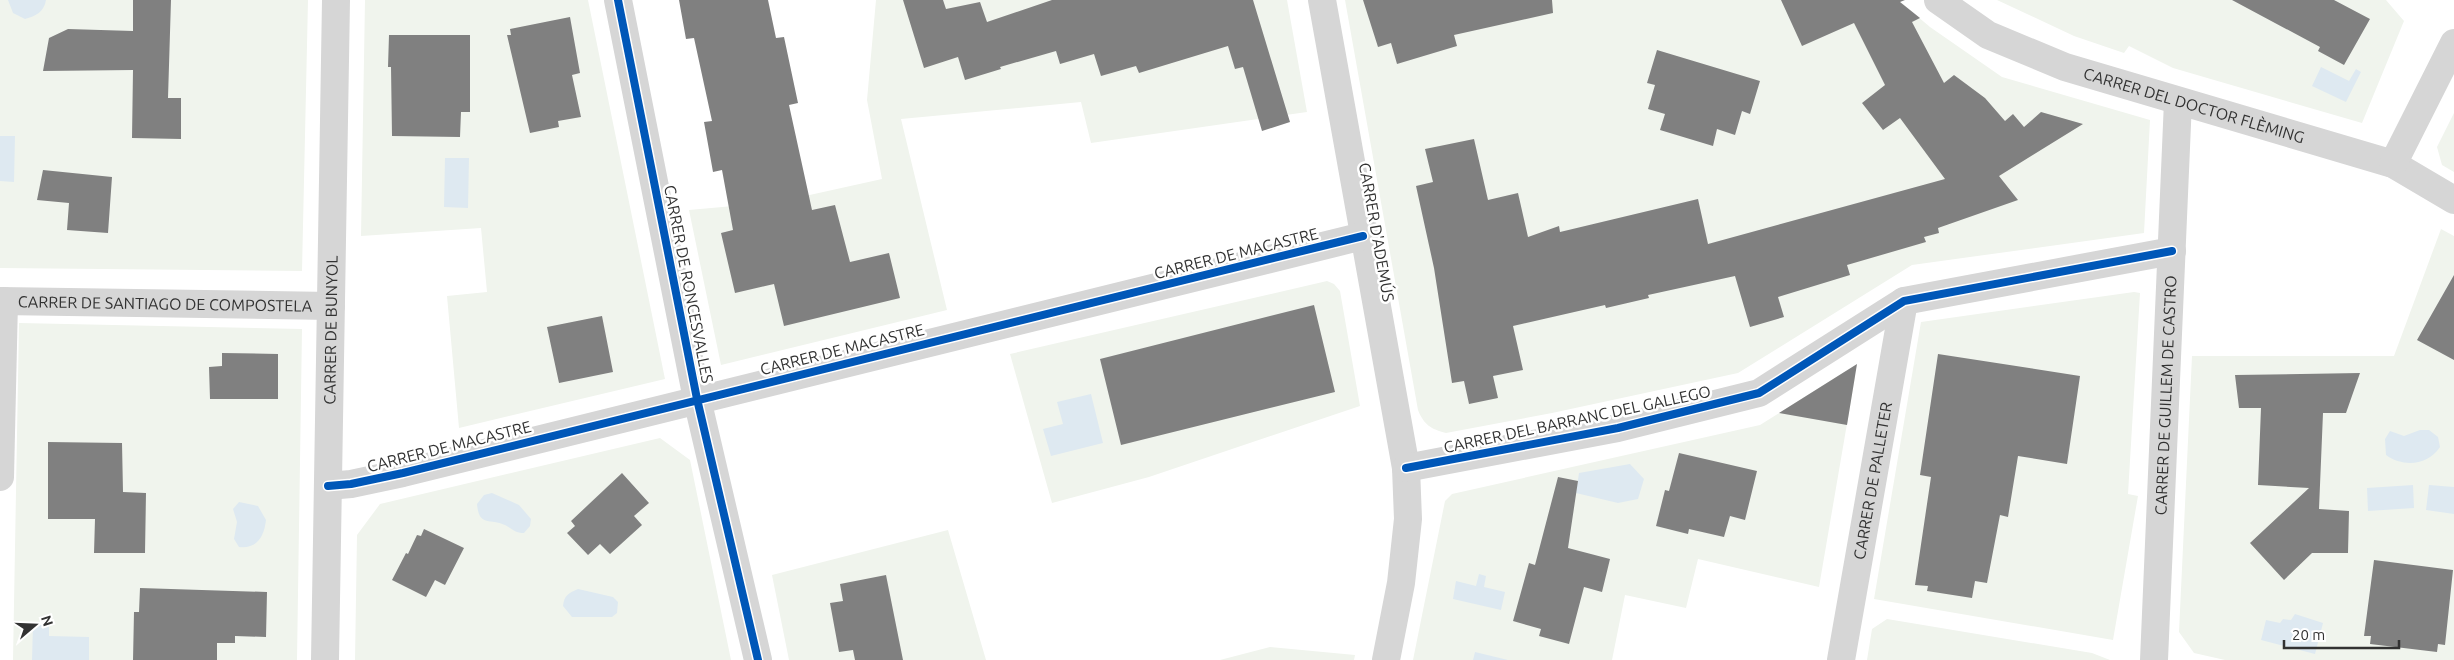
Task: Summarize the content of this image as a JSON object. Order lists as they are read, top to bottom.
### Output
{
  "streets": {
    "street": [
      "CARRER DEL DOCTOR FLÈMING",
      "CARRER D'ADEMÚS",
      "CARRER DE MACASTRE",
      "CARRER DE RONCESVALLES",
      "CARRER DE SANTIAGO DE COMPOSTELA",
      "CARRER DE BUNYOL",
      "CARRER DE GUILLEM DE CASTRO",
      "CARRER DEL BARRANC DEL GALLEGO",
      "CARRER DE PALLETER"
    ]
  },
  "crossings": [
    ["CARRER DEL DOCTOR FLÈMING", "CARRER DE GUILLEM DE CASTRO"],
    ["CARRER D'ADEMÚS", "CARRER DE MACASTRE"],
    ["CARRER D'ADEMÚS", "CARRER DEL BARRANC DEL GALLEGO"],
    ["CARRER DE MACASTRE", "CARRER DE RONCESVALLES"],
    ["CARRER DE MACASTRE", "CARRER DE BUNYOL"],
    ["CARRER DE SANTIAGO DE COMPOSTELA", "CARRER DE BUNYOL"],
    ["CARRER DE GUILLEM DE CASTRO", "CARRER DEL BARRANC DEL GALLEGO"],
    ["CARRER DEL BARRANC DEL GALLEGO", "CARRER DE PALLETER"]
  ],
  "scale_bar": "20 m",
  "north": "right"
}
